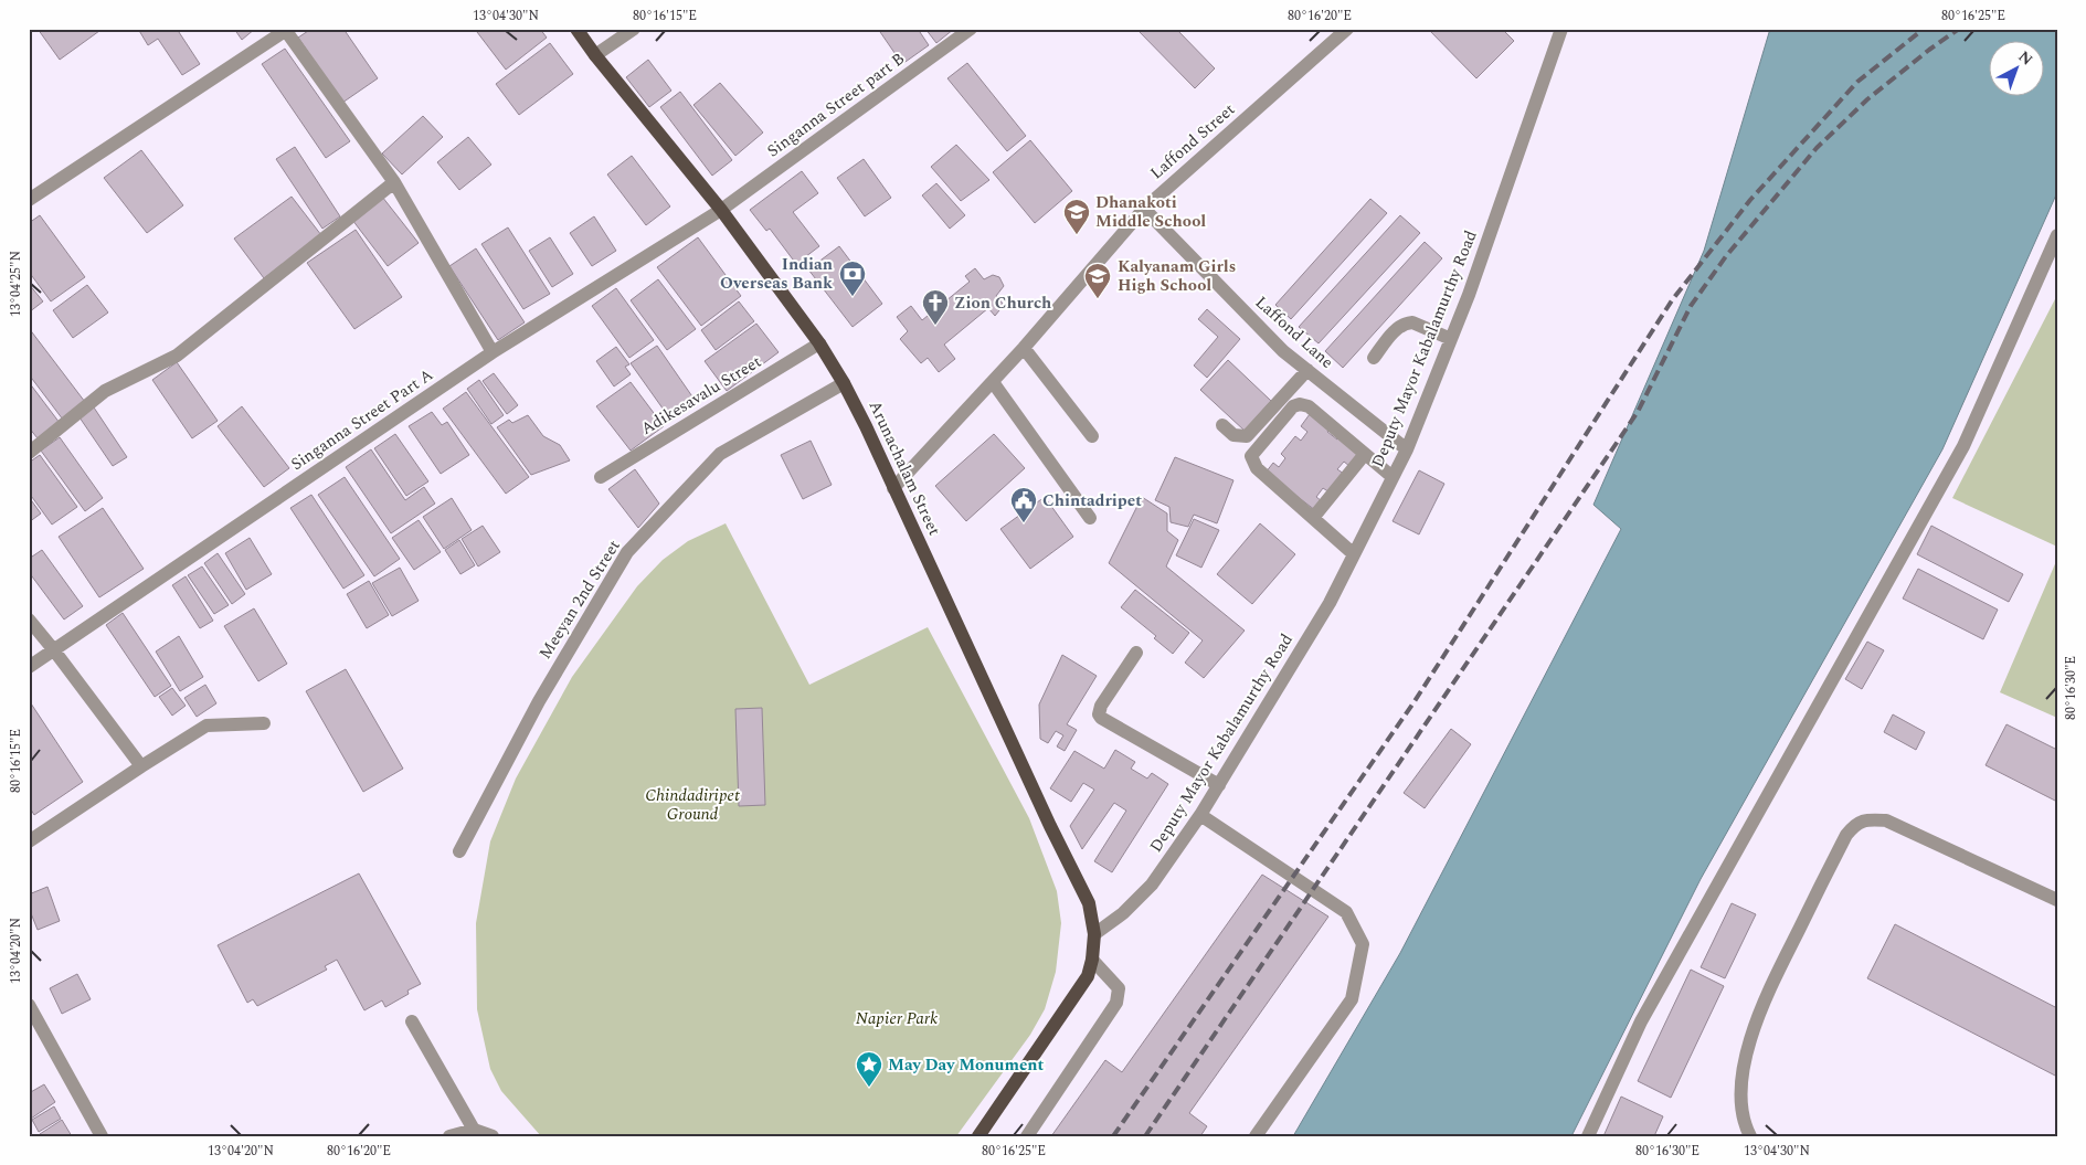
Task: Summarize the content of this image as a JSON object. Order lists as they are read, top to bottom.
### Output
{
  "streets": {
    "main road": ["Arunachalam Street"],
    "street": [
      "Singanna Street part B",
      "Laffond Street",
      "Laffond Lane",
      "Deputy Mayor Kabalamurthy Road",
      "Adikesavalu Street",
      "Singanna Street Part A",
      "Meeyan 2nd Street"
    ]
  },
  "crossings": [
    ["Singanna Street part B", "Singanna Street Part A"],
    ["Singanna Street part B", "Arunachalam Street"],
    ["Laffond Street", "Laffond Lane"],
    ["Laffond Street", "Arunachalam Street"],
    ["Laffond Lane", "Deputy Mayor Kabalamurthy Road"],
    ["Deputy Mayor Kabalamurthy Road", "Arunachalam Street"],
    ["Adikesavalu Street", "Arunachalam Street"],
    ["Singanna Street Part A", "Arunachalam Street"],
    ["Arunachalam Street", "Meeyan 2nd Street"]
  ],
  "parks": ["Chindadiripet Ground", "Napier Park"],
  "places": {
    "school or university": ["Dhanakoti Middle School", "Kalyanam Girls High School"],
    "bank": ["Indian Overseas Bank"],
    "church": ["Zion Church"],
    "public building": ["Chintadripet"],
    "place": ["May Day Monument"]
  },
  "north": "top right",
  "coordinates": [
    "13°04'30\"N",
    "80°16'15\"E",
    "80°16'20\"E",
    "80°16'25\"E",
    "13°04'25\"N",
    "80°16'30\"E",
    "13°04'20\"N"
  ]
}
